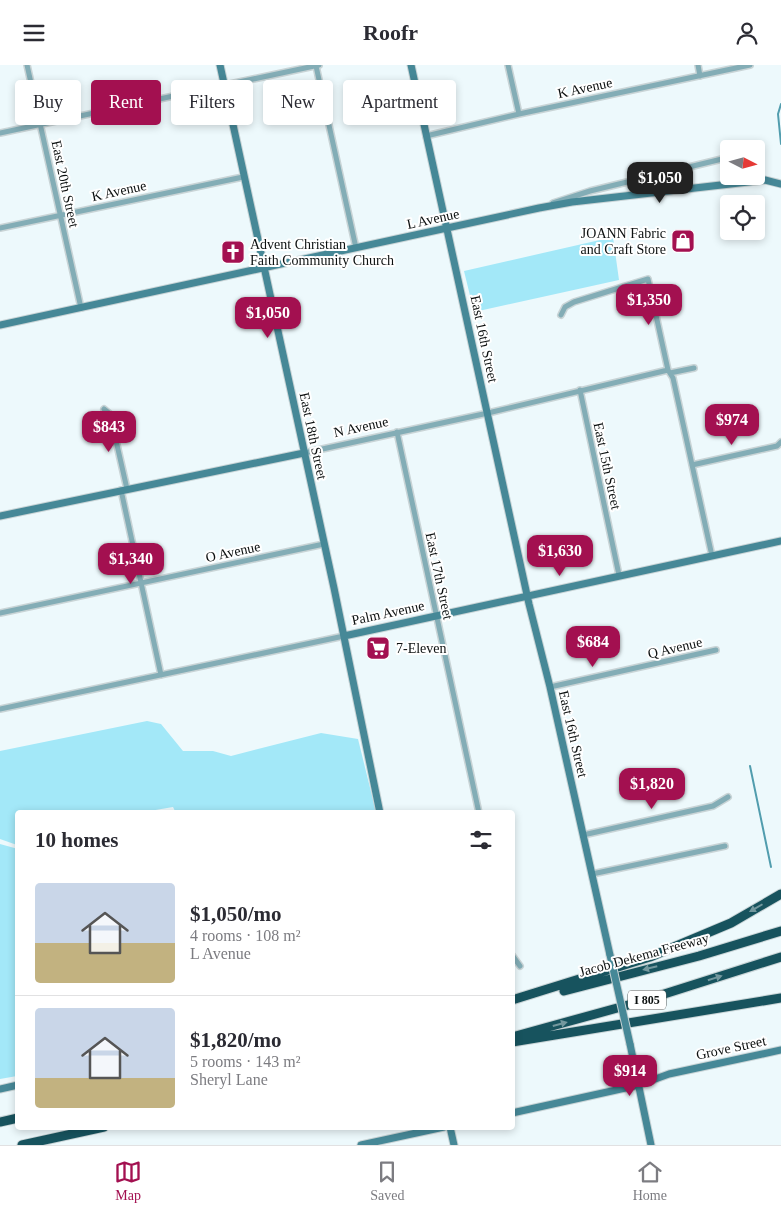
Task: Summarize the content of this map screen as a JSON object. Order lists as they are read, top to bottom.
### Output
{
  "streets": {
    "highway": ["Jacob Dekema Freeway", "I 805"],
    "street": [
      "K Avenue",
      "East 20th Street",
      "L Avenue",
      "East 16th Street",
      "N Avenue",
      "East 18th Street",
      "East 15th Street",
      "O Avenue",
      "East 17th Street",
      "Palm Avenue",
      "Q Avenue",
      "Grove Street"
    ]
  },
  "crossings": [
    ["K Avenue", "East 20th Street"],
    ["K Avenue", "East 16th Street"],
    ["K Avenue", "East 18th Street"],
    ["East 20th Street", "L Avenue"],
    ["L Avenue", "East 16th Street"],
    ["L Avenue", "East 18th Street"],
    ["East 16th Street", "N Avenue"],
    ["East 16th Street", "Palm Avenue"],
    ["East 16th Street", "Q Avenue"],
    ["East 16th Street", "Grove Street"],
    ["N Avenue", "East 18th Street"],
    ["N Avenue", "East 15th Street"],
    ["N Avenue", "East 17th Street"],
    ["East 18th Street", "O Avenue"],
    ["East 18th Street", "Palm Avenue"],
    ["East 15th Street", "Palm Avenue"],
    ["East 17th Street", "Palm Avenue"]
  ],
  "places": {
    "shop": ["JOANN Fabric and Craft Store"],
    "church": ["Advent Christian Faith Community Church"],
    "supermarket": ["7-Eleven"]
  },
  "north": "right",
  "page": {
    "header": "Roofr",
    "chip": [
      "Buy",
      "Rent",
      "Filters",
      "New",
      "Apartment"
    ],
    "price": [
      "$1,050",
      "$1,350",
      "$1,050",
      "$974",
      "$843",
      "$1,630",
      "$1,340",
      "$684",
      "$1,820",
      "$914"
    ],
    "heading": "10 homes",
    "list": [
      {
        "name": "$1,050/mo",
        "note": "4 rooms · 108 m² · L Avenue"
      },
      {
        "name": "$1,820/mo",
        "note": "5 rooms · 143 m² · Sheryl Lane"
      }
    ],
    "tabs": ["Map", "Saved", "Home"]
  }
}
